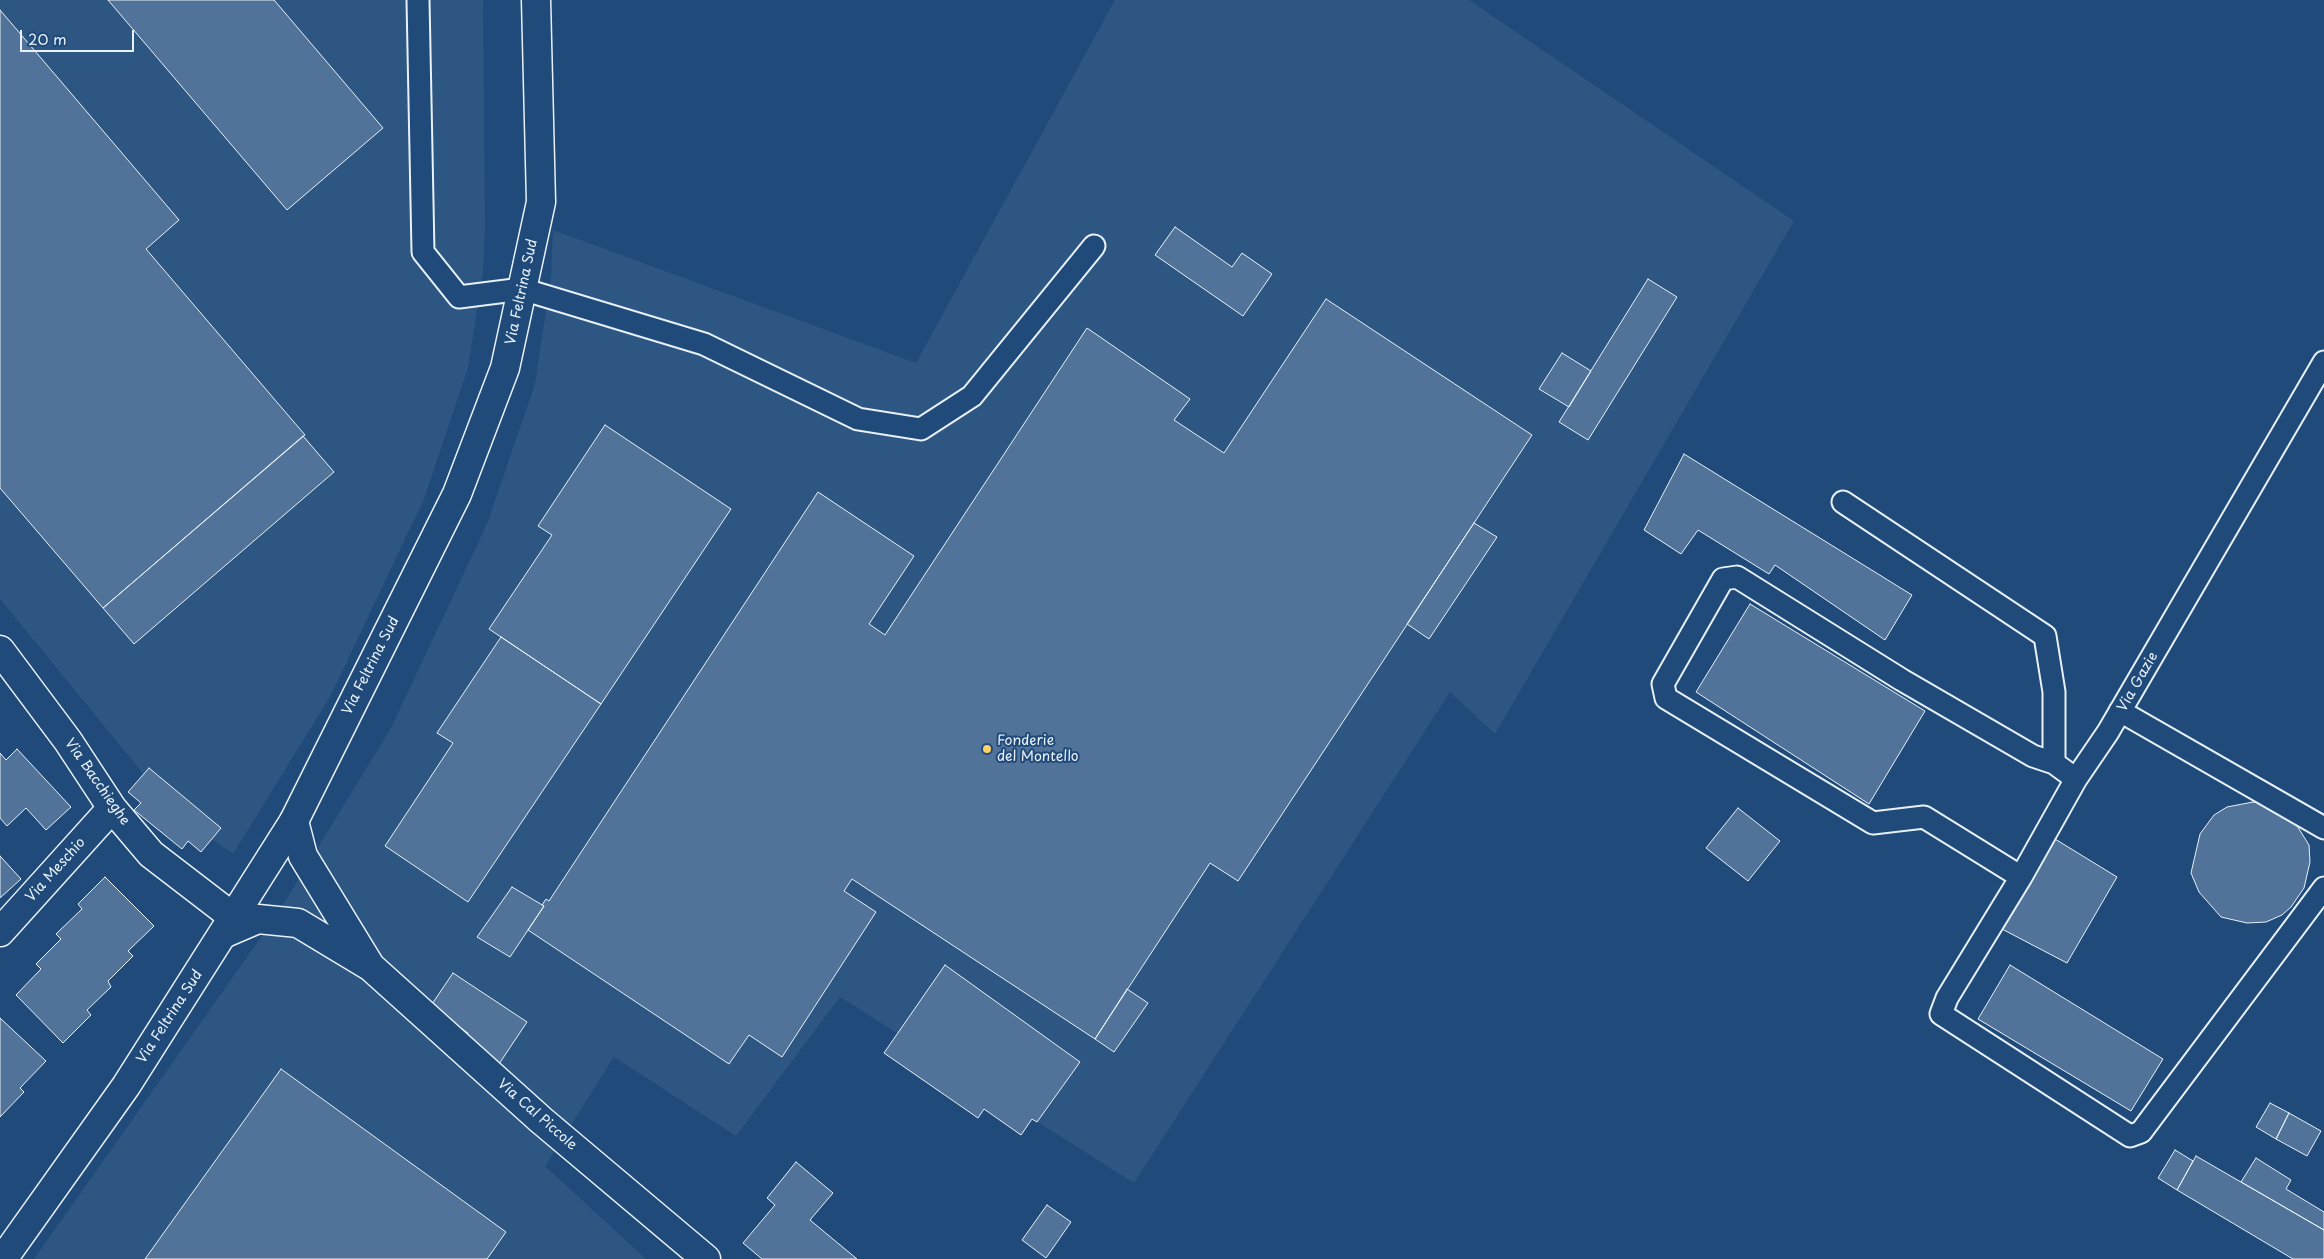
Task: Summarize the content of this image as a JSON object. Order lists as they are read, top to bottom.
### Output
{
  "streets": {
    "main road": [
      "Via Feltrina Sud",
      "Via Bacchieghe",
      "Via Meschio",
      "Via Cal Piccole"
    ],
    "lane": ["Via Gazie"]
  },
  "crossings": [
    ["Via Feltrina Sud", "Via Bacchieghe"],
    ["Via Feltrina Sud", "Via Cal Piccole"],
    ["Via Bacchieghe", "Via Meschio"],
    ["Via Bacchieghe", "Via Cal Piccole"]
  ],
  "places": ["Fonderie del Montello"],
  "scale_bar": "20 m"
}
